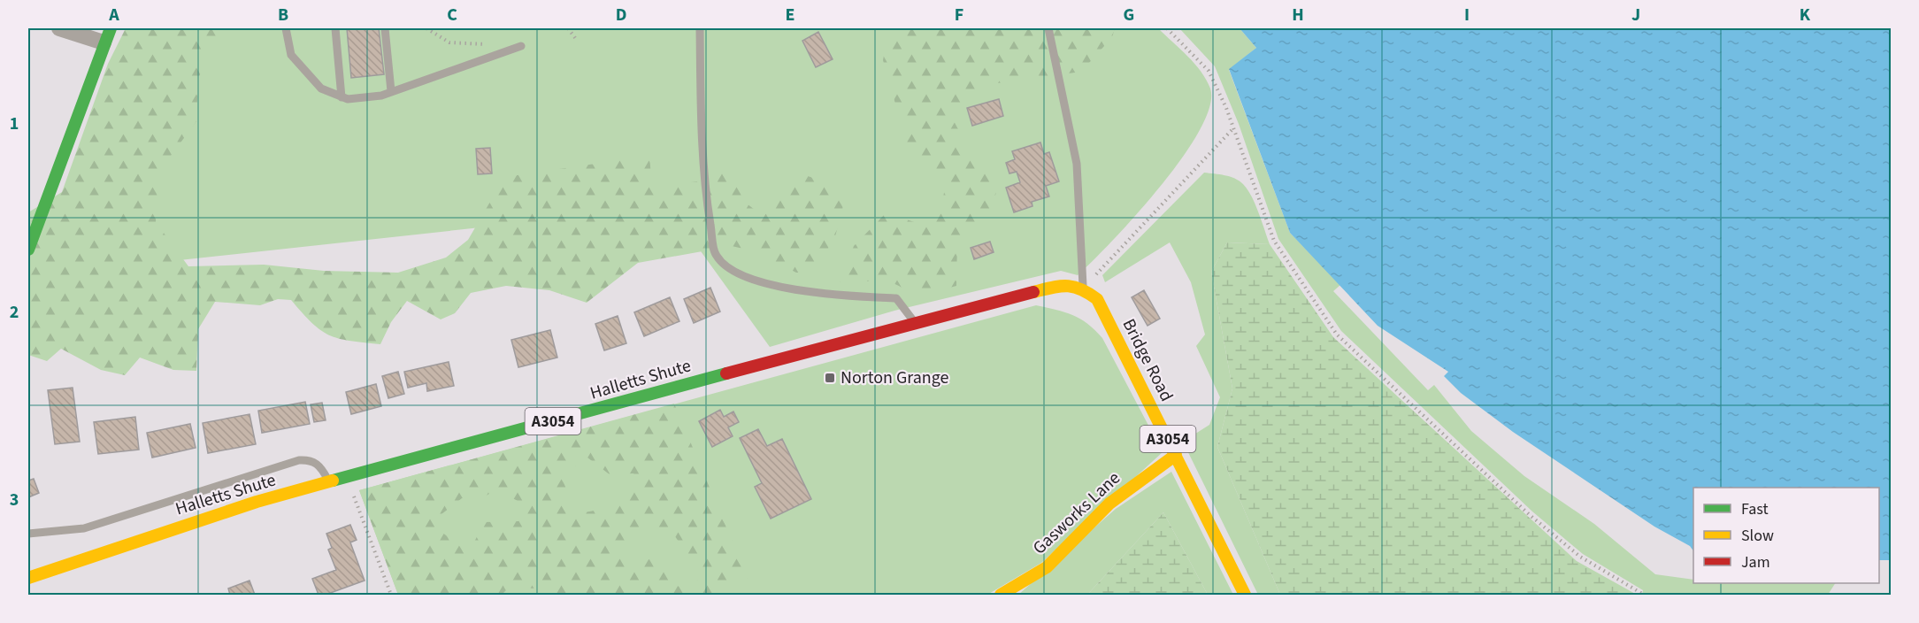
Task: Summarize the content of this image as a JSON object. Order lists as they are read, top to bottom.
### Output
{
  "streets": {
    "main road": [
      "Bridge Road",
      "Halletts Shute",
      "A3054",
      "Gasworks Lane"
    ]
  },
  "crossings": [
    ["Bridge Road", "Halletts Shute"],
    ["Bridge Road", "Gasworks Lane"]
  ],
  "places": {
    "transit": ["Norton Grange"]
  },
  "legend": ["Fast", "Slow", "Jam"],
  "grid": {
    "columns": [
      "A",
      "B",
      "C",
      "D",
      "E",
      "F",
      "G",
      "H",
      "I",
      "J",
      "K"
    ],
    "rows": ["1", "2", "3"]
  }
}
